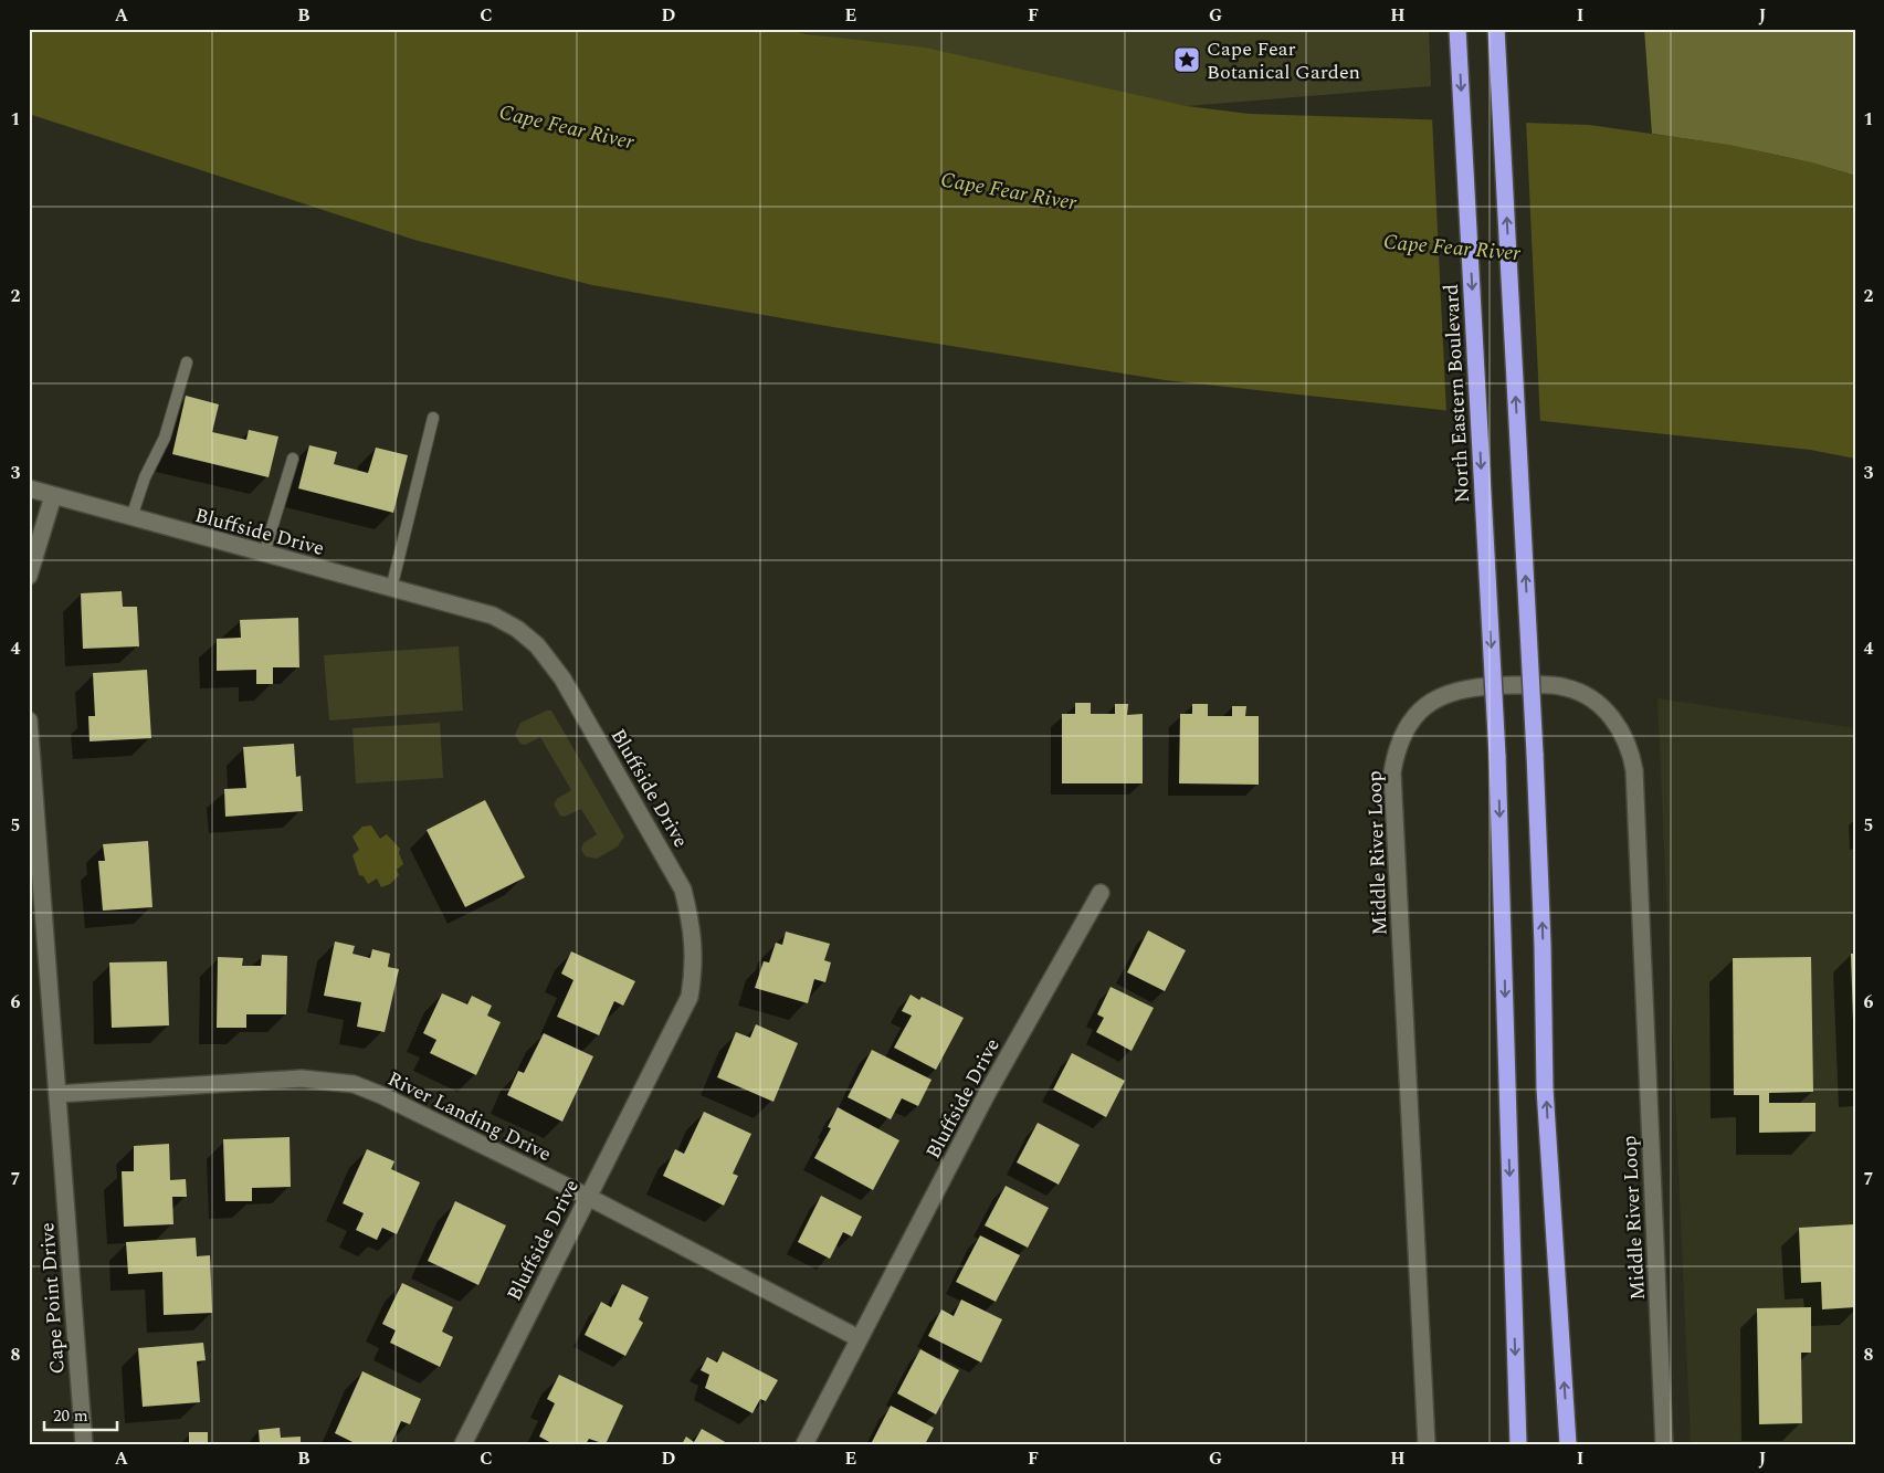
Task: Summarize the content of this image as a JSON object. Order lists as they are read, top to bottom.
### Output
{
  "streets": {
    "highway": ["North Eastern Boulevard"],
    "street": [
      "Bluffside Drive",
      "Middle River Loop",
      "River Landing Drive",
      "Cape Point Drive"
    ]
  },
  "crossings": [
    ["Bluffside Drive", "River Landing Drive"],
    ["River Landing Drive", "Cape Point Drive"]
  ],
  "water": ["Cape Fear River"],
  "places": {
    "place": ["Cape Fear Botanical Garden"]
  },
  "scale_bar": "20 m",
  "grid": {
    "columns": [
      "A",
      "B",
      "C",
      "D",
      "E",
      "F",
      "G",
      "H",
      "I",
      "J"
    ],
    "rows": [
      "1",
      "2",
      "3",
      "4",
      "5",
      "6",
      "7",
      "8"
    ]
  }
}
